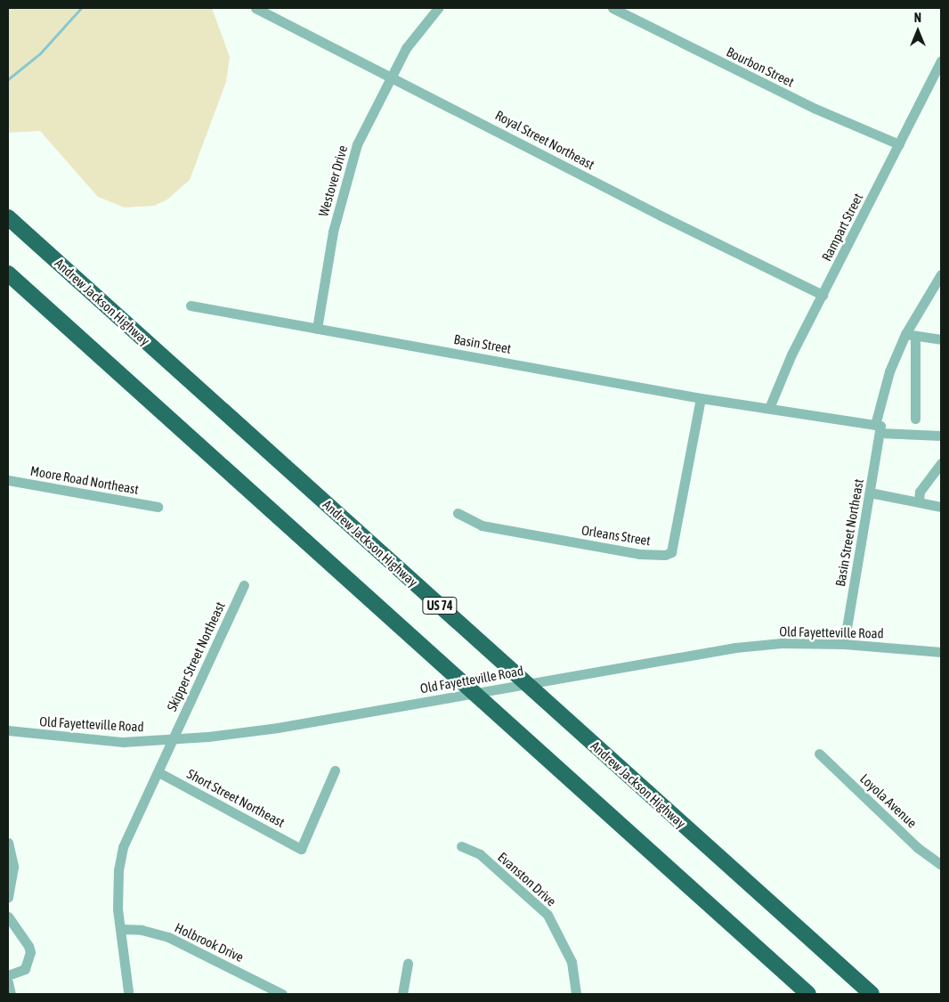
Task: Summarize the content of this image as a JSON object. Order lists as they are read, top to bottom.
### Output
{
  "streets": {
    "highway": ["Andrew Jackson Highway", "US 74"],
    "street": [
      "Bourbon Street",
      "Royal Street Northeast",
      "Westover Drive",
      "Rampart Street",
      "Basin Street",
      "Moore Road Northeast",
      "Basin Street Northeast",
      "Orleans Street",
      "Old Fayetteville Road",
      "Skipper Street Northeast",
      "Short Street Northeast",
      "Loyola Avenue",
      "Evanston Drive",
      "Holbrook Drive"
    ]
  },
  "crossings": [
    ["Bourbon Street", "Rampart Street"],
    ["Royal Street Northeast", "Westover Drive"],
    ["Royal Street Northeast", "Rampart Street"],
    ["Westover Drive", "Basin Street"],
    ["Rampart Street", "Basin Street"],
    ["Basin Street", "Basin Street Northeast"],
    ["Basin Street", "Orleans Street"],
    ["Basin Street Northeast", "Old Fayetteville Road"],
    ["Old Fayetteville Road", "Skipper Street Northeast"],
    ["Skipper Street Northeast", "Short Street Northeast"],
    ["Skipper Street Northeast", "Holbrook Drive"]
  ],
  "north": "top"
}
